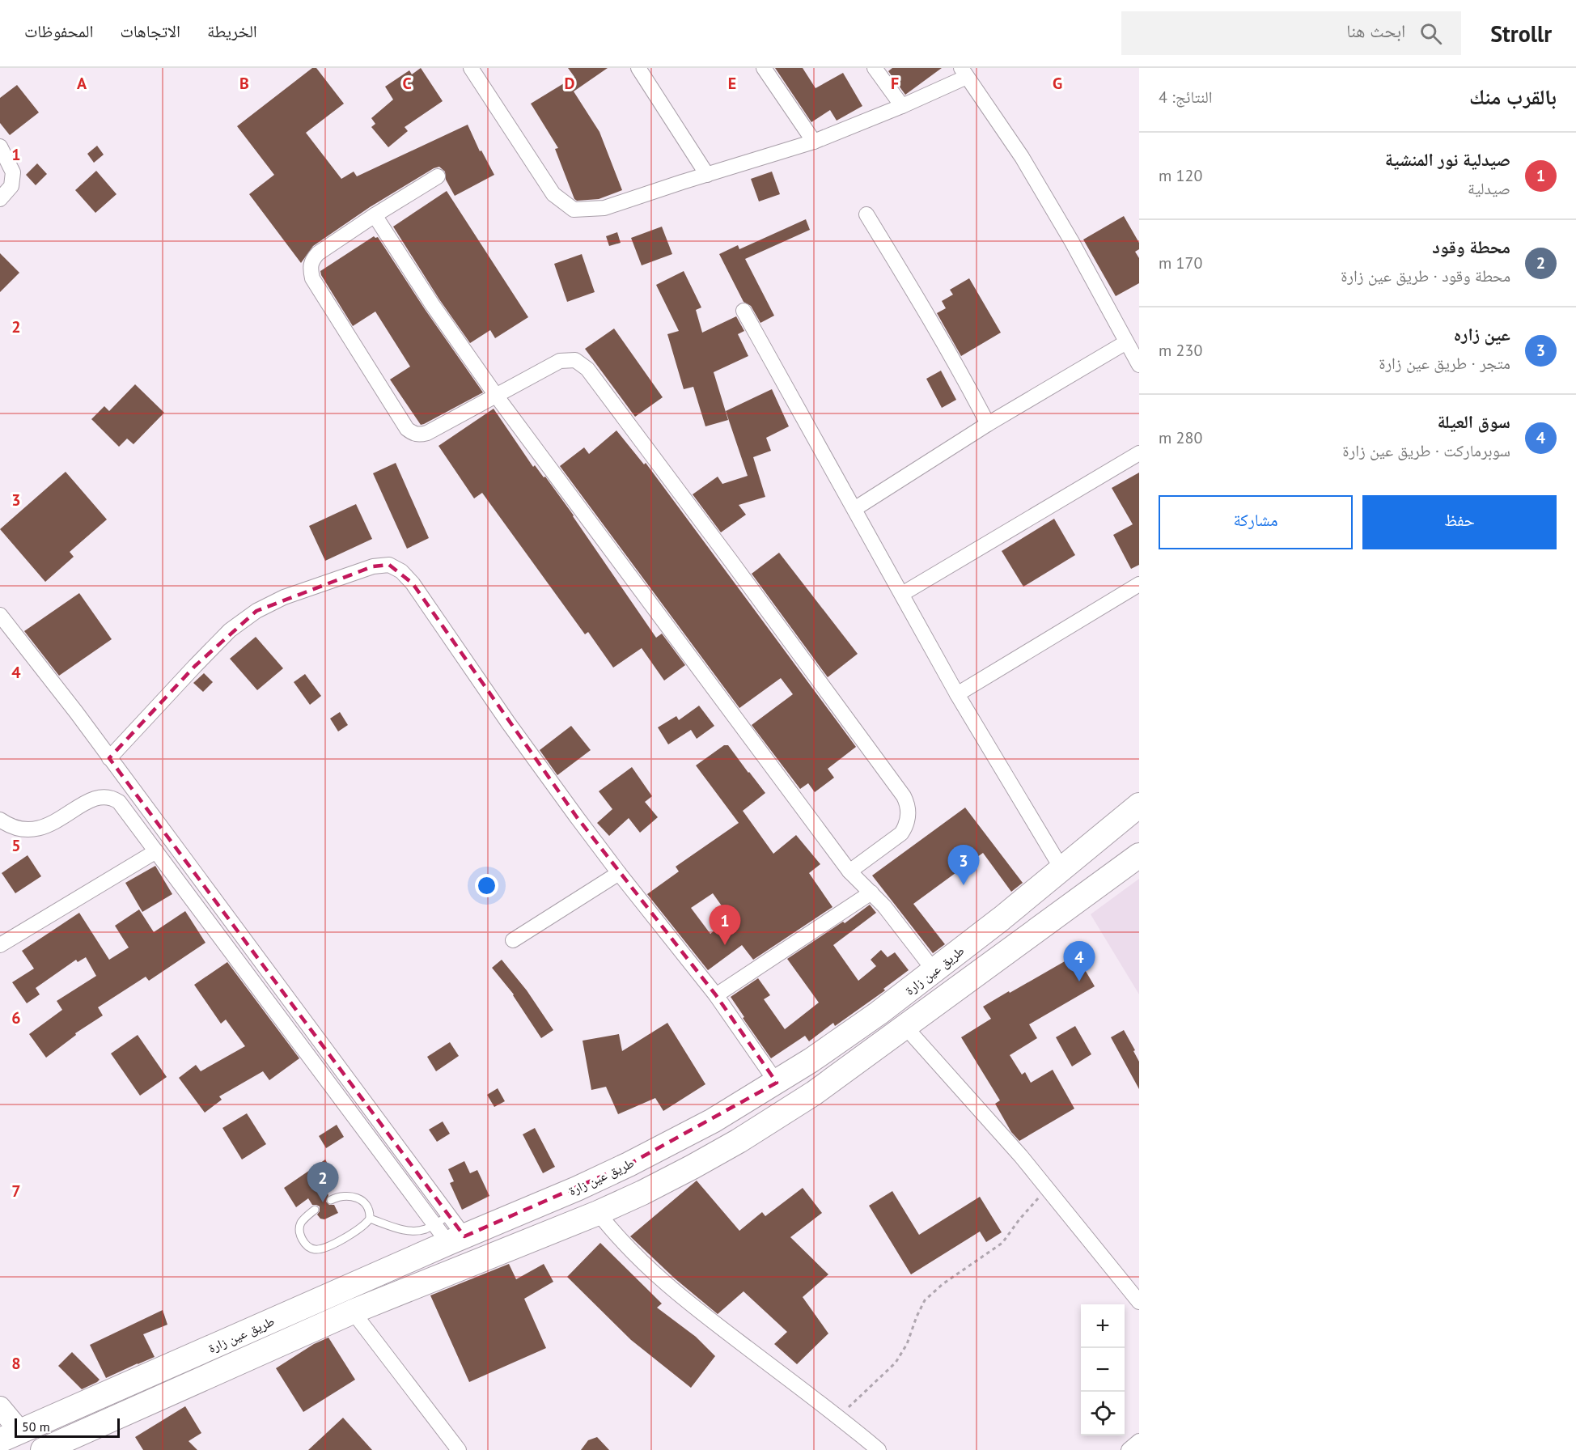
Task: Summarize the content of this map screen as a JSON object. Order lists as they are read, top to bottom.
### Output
{
  "streets": {
    "main road": ["طريق عين زارة"]
  },
  "scale_bar": "50 m",
  "page": {
    "header": "Strollr",
    "search": "ابحث هنا",
    "nav": ["الخريطة", "الاتجاهات", "المحفوظات"],
    "heading": ["بالقرب منك", "النتائج: 4"],
    "list": [
      {
        "mark": "1",
        "name": "صيدلية نور المنشية",
        "note": "صيدلية",
        "value": "120 m"
      },
      {
        "mark": "2",
        "name": "محطة وقود",
        "note": "محطة وقود · طريق عين زارة",
        "value": "170 m"
      },
      {
        "mark": "3",
        "name": "عين زاره",
        "note": "متجر · طريق عين زارة",
        "value": "230 m"
      },
      {
        "mark": "4",
        "name": "سوق العيلة",
        "note": "سوبرماركت · طريق عين زارة",
        "value": "280 m"
      }
    ],
    "buttons": ["حفظ", "مشاركة"],
    "pins": [
      "3",
      "1",
      "4",
      "2"
    ],
    "map_buttons": ["+", "−"],
    "scale": "50 m"
  },
  "grid": {
    "columns": [
      "A",
      "B",
      "C",
      "D",
      "E",
      "F",
      "G"
    ],
    "rows": [
      "1",
      "2",
      "3",
      "4",
      "5",
      "6",
      "7",
      "8"
    ]
  }
}
